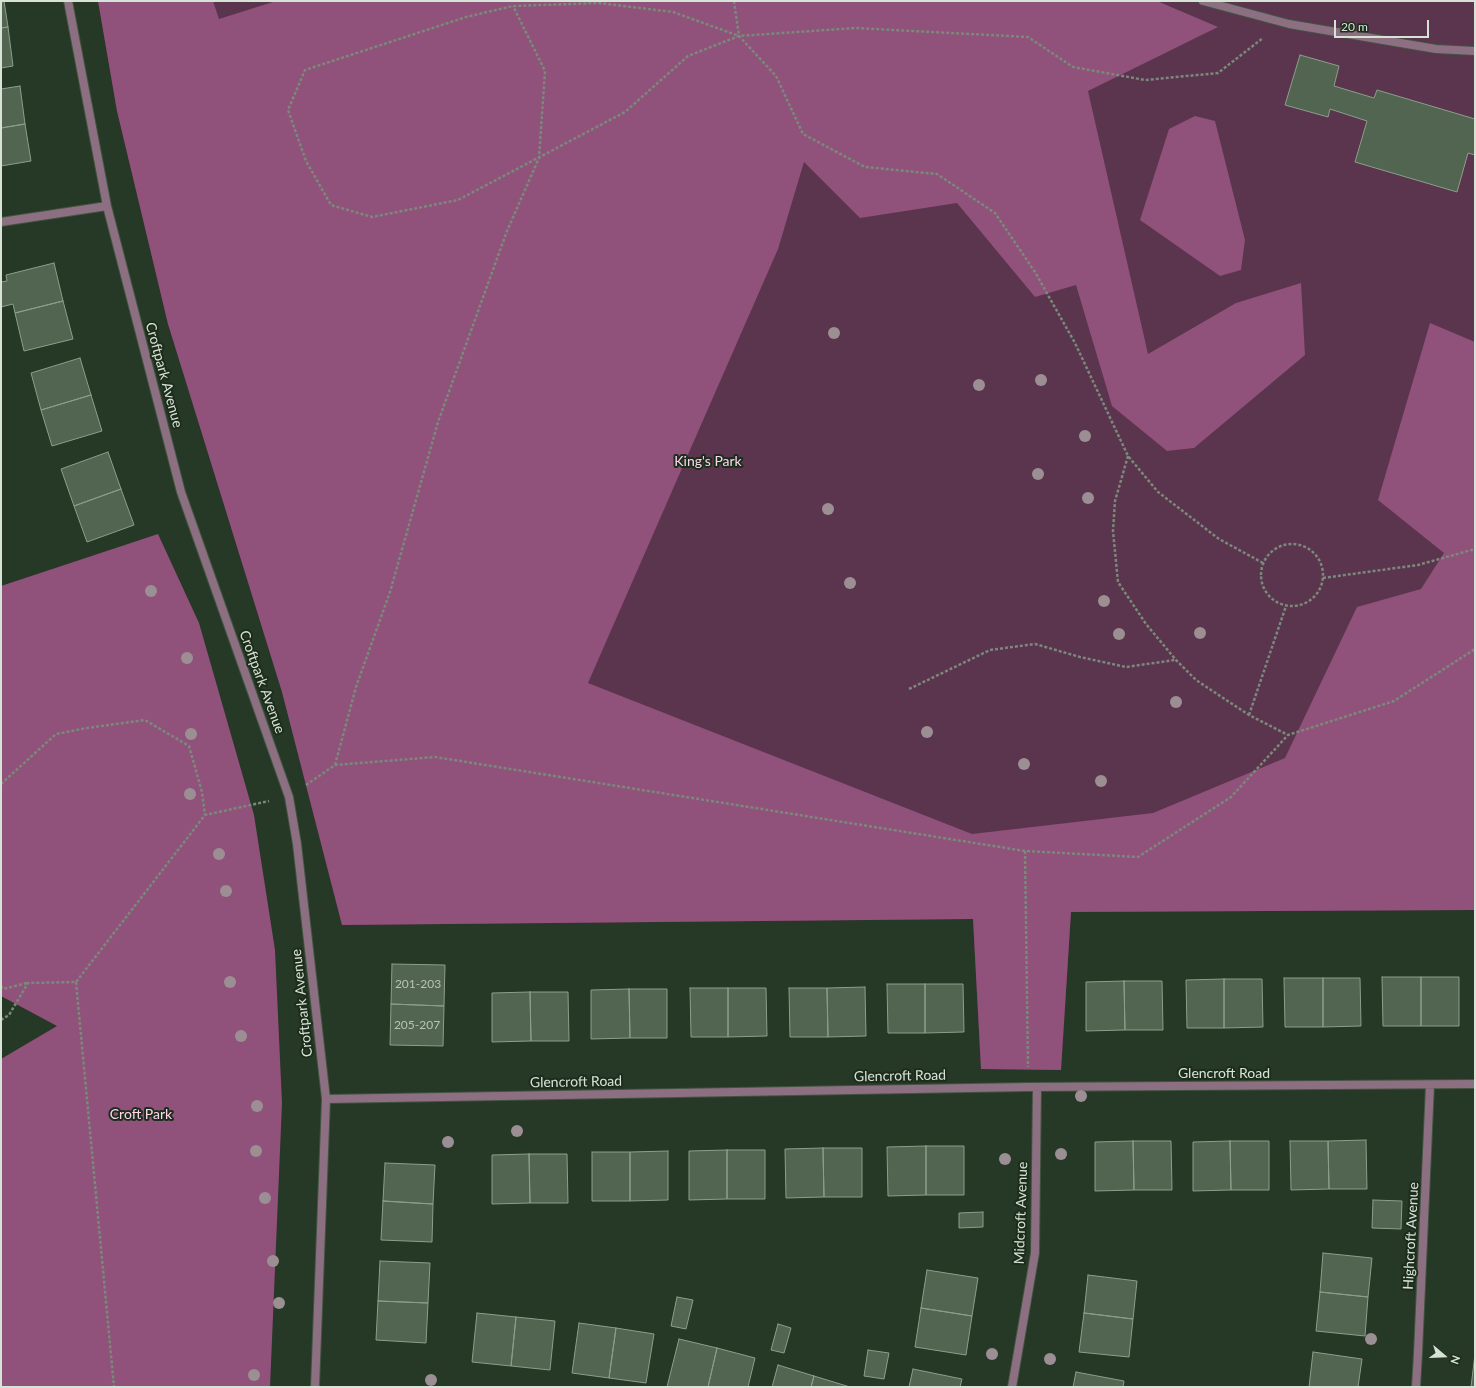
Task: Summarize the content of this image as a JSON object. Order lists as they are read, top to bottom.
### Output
{
  "streets": {
    "street": [
      "Croftpark Avenue",
      "Glencroft Road",
      "Midcroft Avenue",
      "Highcroft Avenue"
    ]
  },
  "crossings": [
    ["Croftpark Avenue", "Glencroft Road"],
    ["Glencroft Road", "Midcroft Avenue"],
    ["Glencroft Road", "Highcroft Avenue"]
  ],
  "parks": ["King's Park", "Croft Park"],
  "house_numbers": ["201-203", "205-207"],
  "scale_bar": "20 m",
  "north": "right"
}
